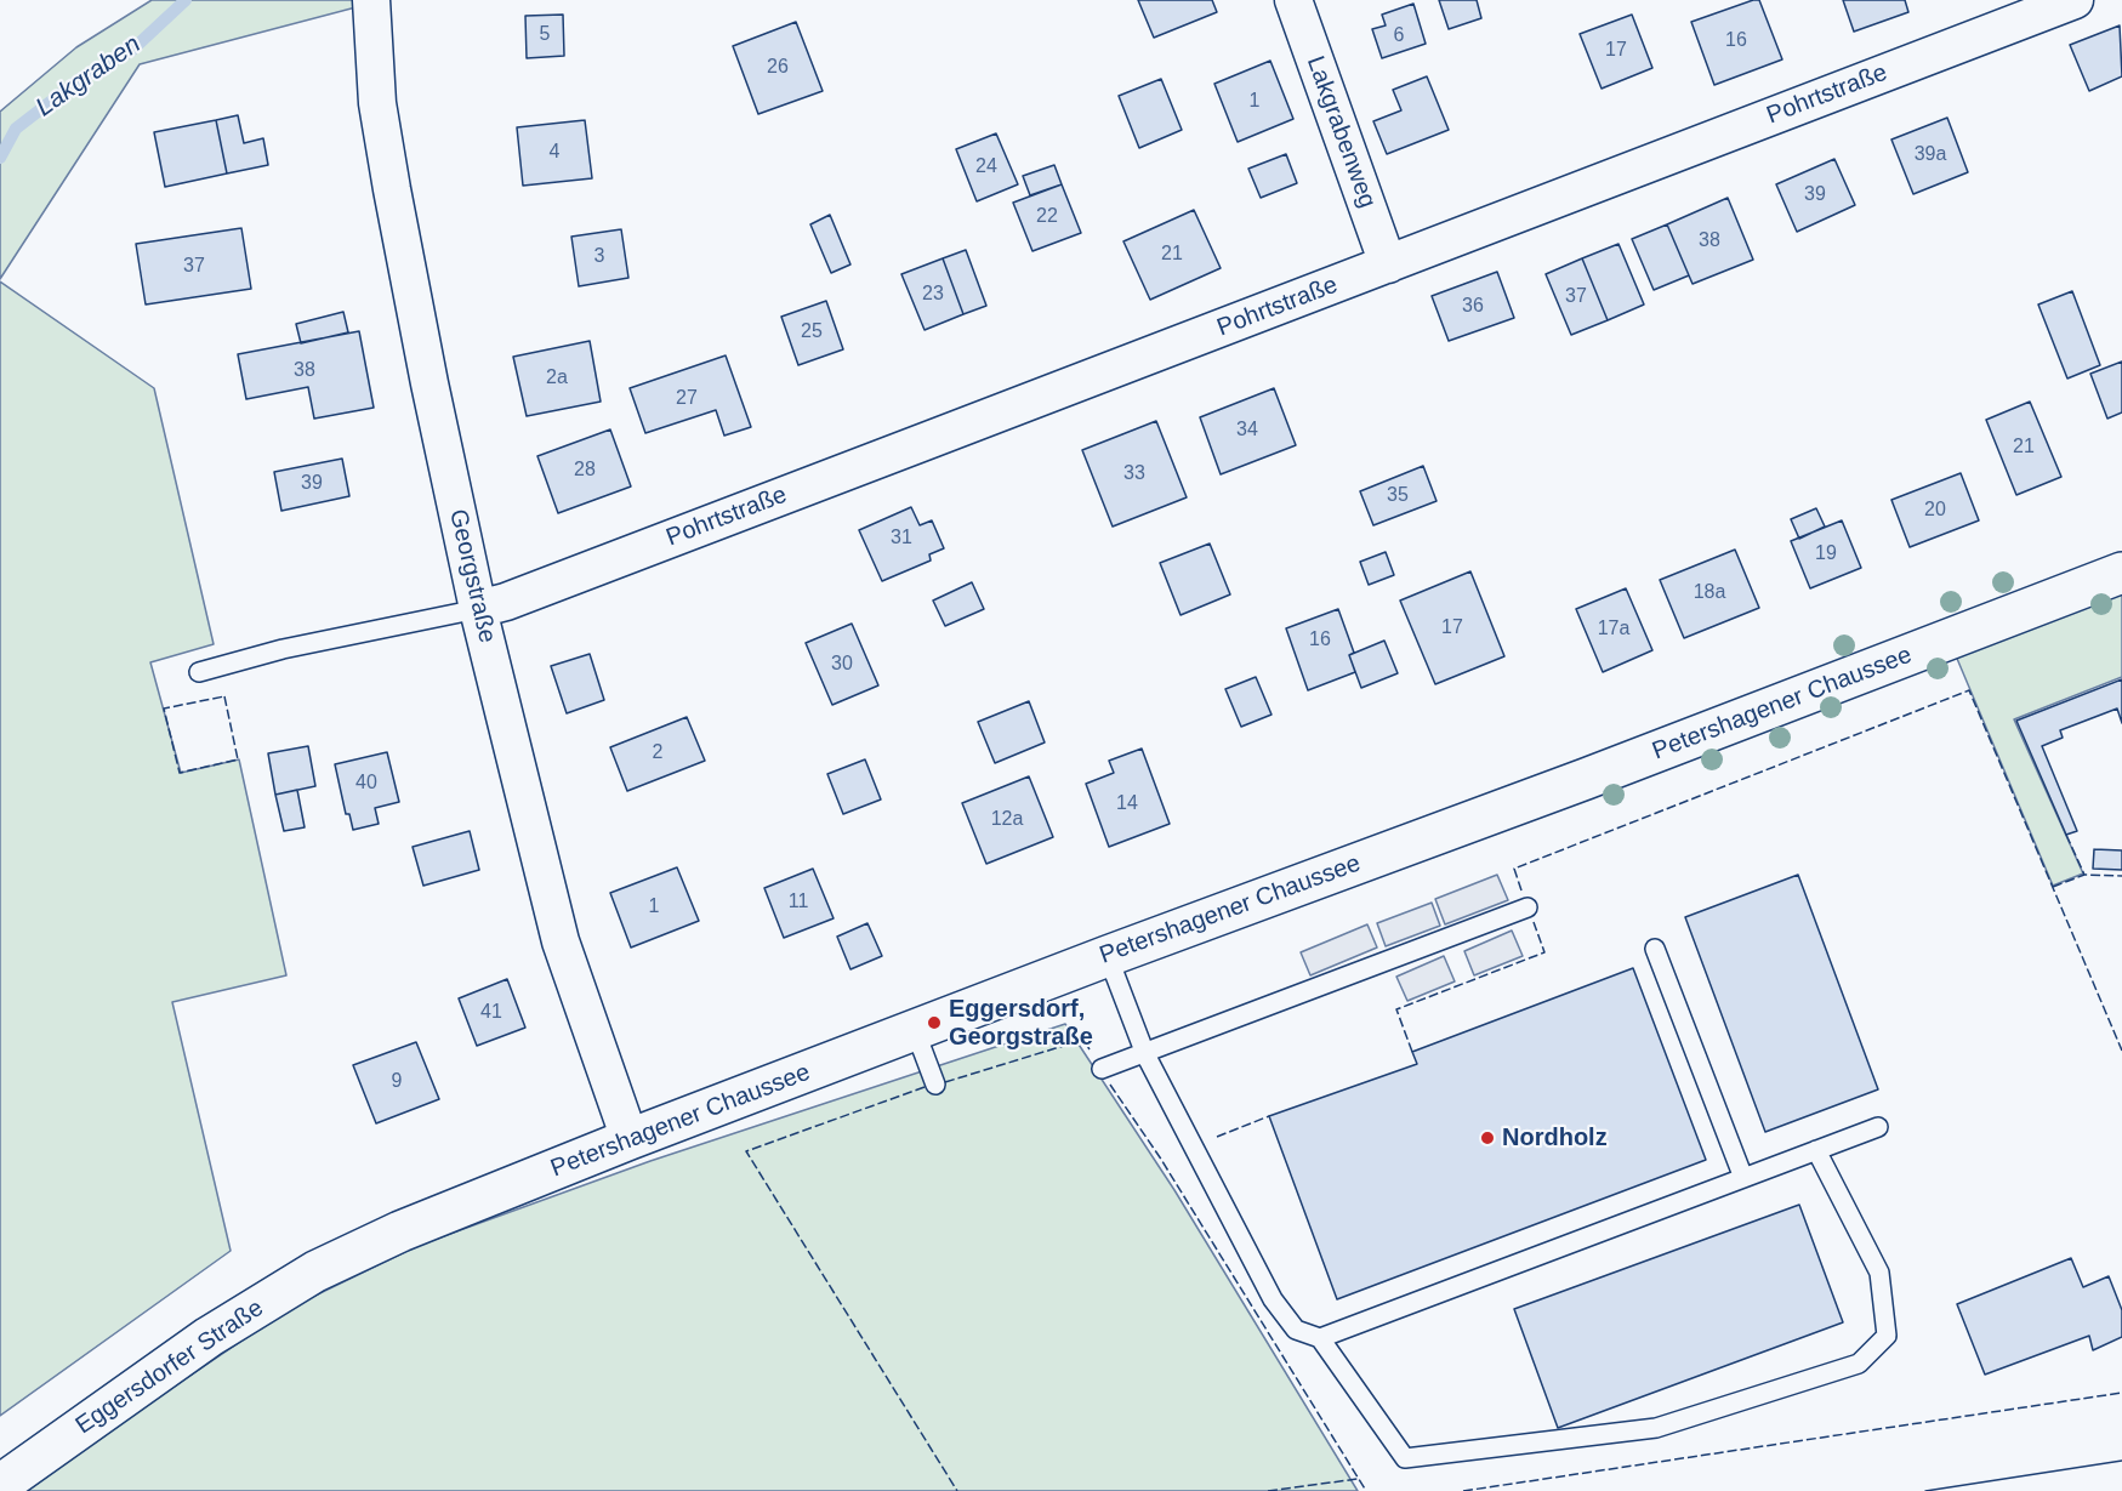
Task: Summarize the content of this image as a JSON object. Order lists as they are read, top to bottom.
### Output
{
  "streets": {
    "street": [
      "Pohrtstraße",
      "Lakgrabenweg",
      "Georgstraße",
      "Petershagener Chaussee",
      "Eggersdorfer Straße"
    ]
  },
  "crossings": [
    ["Pohrtstraße", "Lakgrabenweg"],
    ["Pohrtstraße", "Georgstraße"],
    ["Georgstraße", "Petershagener Chaussee"],
    ["Petershagener Chaussee", "Eggersdorfer Straße"]
  ],
  "water": ["Lakgraben"],
  "places": ["Eggersdorf, Georgstraße", "Nordholz"],
  "house_numbers": [
    "5",
    "6",
    "16",
    "17",
    "26",
    "1",
    "4",
    "39a",
    "24",
    "39",
    "22",
    "38",
    "21",
    "3",
    "37",
    "23",
    "37",
    "36",
    "25",
    "38",
    "2a",
    "27",
    "34",
    "21",
    "28",
    "33",
    "39",
    "35",
    "20",
    "31",
    "19",
    "18a",
    "17",
    "17a",
    "16",
    "30",
    "2",
    "40",
    "14",
    "12a",
    "11",
    "1",
    "41",
    "9"
  ]
}
